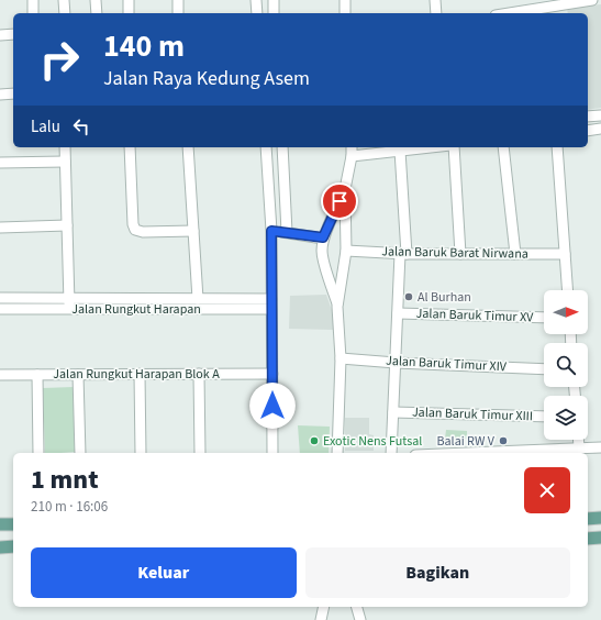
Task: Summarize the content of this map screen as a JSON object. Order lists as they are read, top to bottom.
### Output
{
  "streets": {
    "street": [
      "Jalan Baruk Barat Nirwana",
      "Jalan Rungkut Harapan",
      "Jalan Baruk Timur XV",
      "Jalan Baruk Timur XIV",
      "Jalan Rungkut Harapan Blok A",
      "Jalan Baruk Timur XIII"
    ]
  },
  "places": ["Al Burhan", "Exotic Nens Futsal", "Balai RW V"],
  "north": "right",
  "page": {
    "turn": ["140 m", "Jalan Raya Kedung Asem"],
    "then": "Lalu",
    "heading": ["1 mnt", "210 m · 16:06"],
    "buttons": ["Keluar", "Bagikan"]
  }
}
